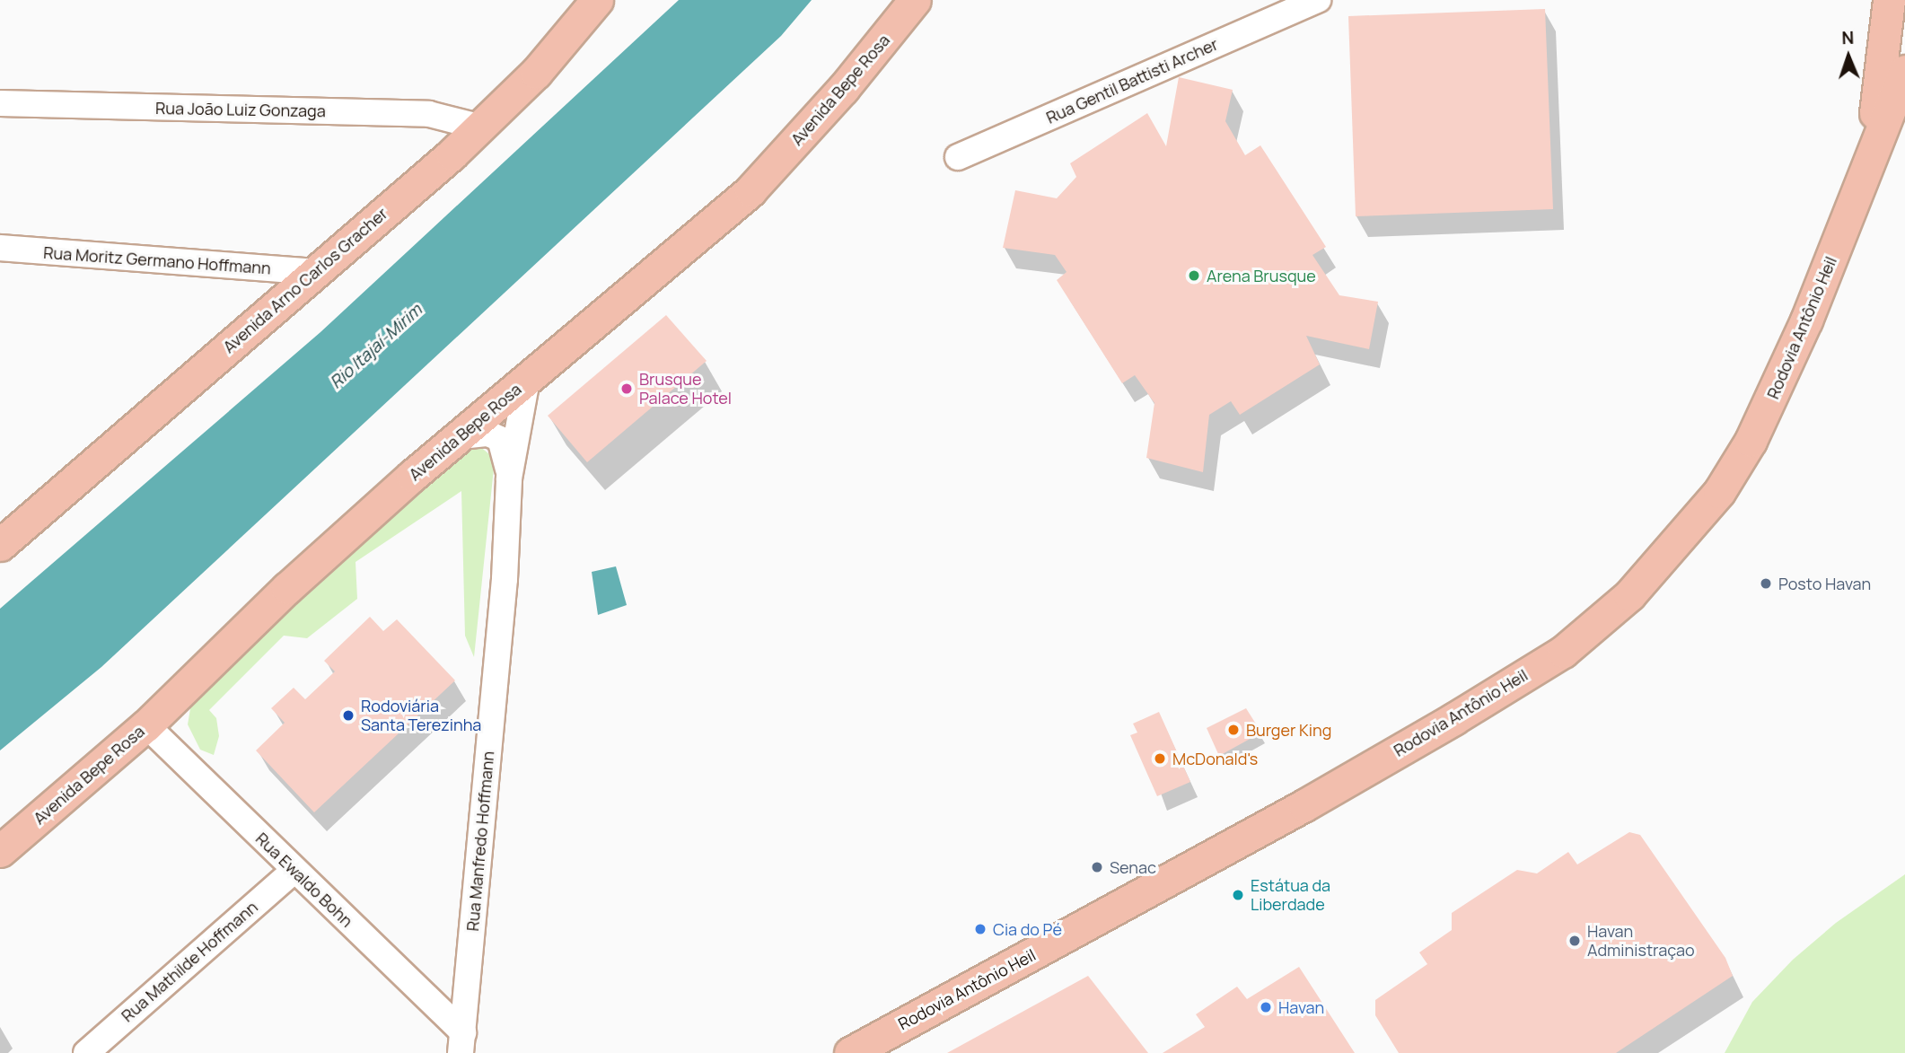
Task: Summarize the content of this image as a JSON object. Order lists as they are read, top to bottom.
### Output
{
  "streets": {
    "main road": ["Avenida Bepe Rosa", "Avenida Arno Carlos Gracher", "Rodovia Antônio Heil"],
    "street": [
      "Rua Gentil Battisti Archer",
      "Rua João Luiz Gonzaga",
      "Rua Moritz Germano Hoffmann",
      "Rua Manfredo Hoffmann",
      "Rua Ewaldo Bohn",
      "Rua Mathilde Hoffmann"
    ]
  },
  "crossings": [
    ["Avenida Bepe Rosa", "Rua Manfredo Hoffmann"],
    ["Avenida Bepe Rosa", "Rua Ewaldo Bohn"],
    ["Rua João Luiz Gonzaga", "Avenida Arno Carlos Gracher"],
    ["Rua Moritz Germano Hoffmann", "Avenida Arno Carlos Gracher"],
    ["Rua Manfredo Hoffmann", "Rua Ewaldo Bohn"],
    ["Rua Ewaldo Bohn", "Rua Mathilde Hoffmann"]
  ],
  "water": ["Rio Itajaí-Mirim"],
  "places": [
    "Arena Brusque",
    "Brusque Palace Hotel",
    "Posto Havan",
    "Rodoviária Santa Terezinha",
    "Burger King",
    "McDonald's",
    "Senac",
    "Estátua da Liberdade",
    "Cia do Pé",
    "Havan Administraçao",
    "Havan"
  ],
  "north": "top"
}
